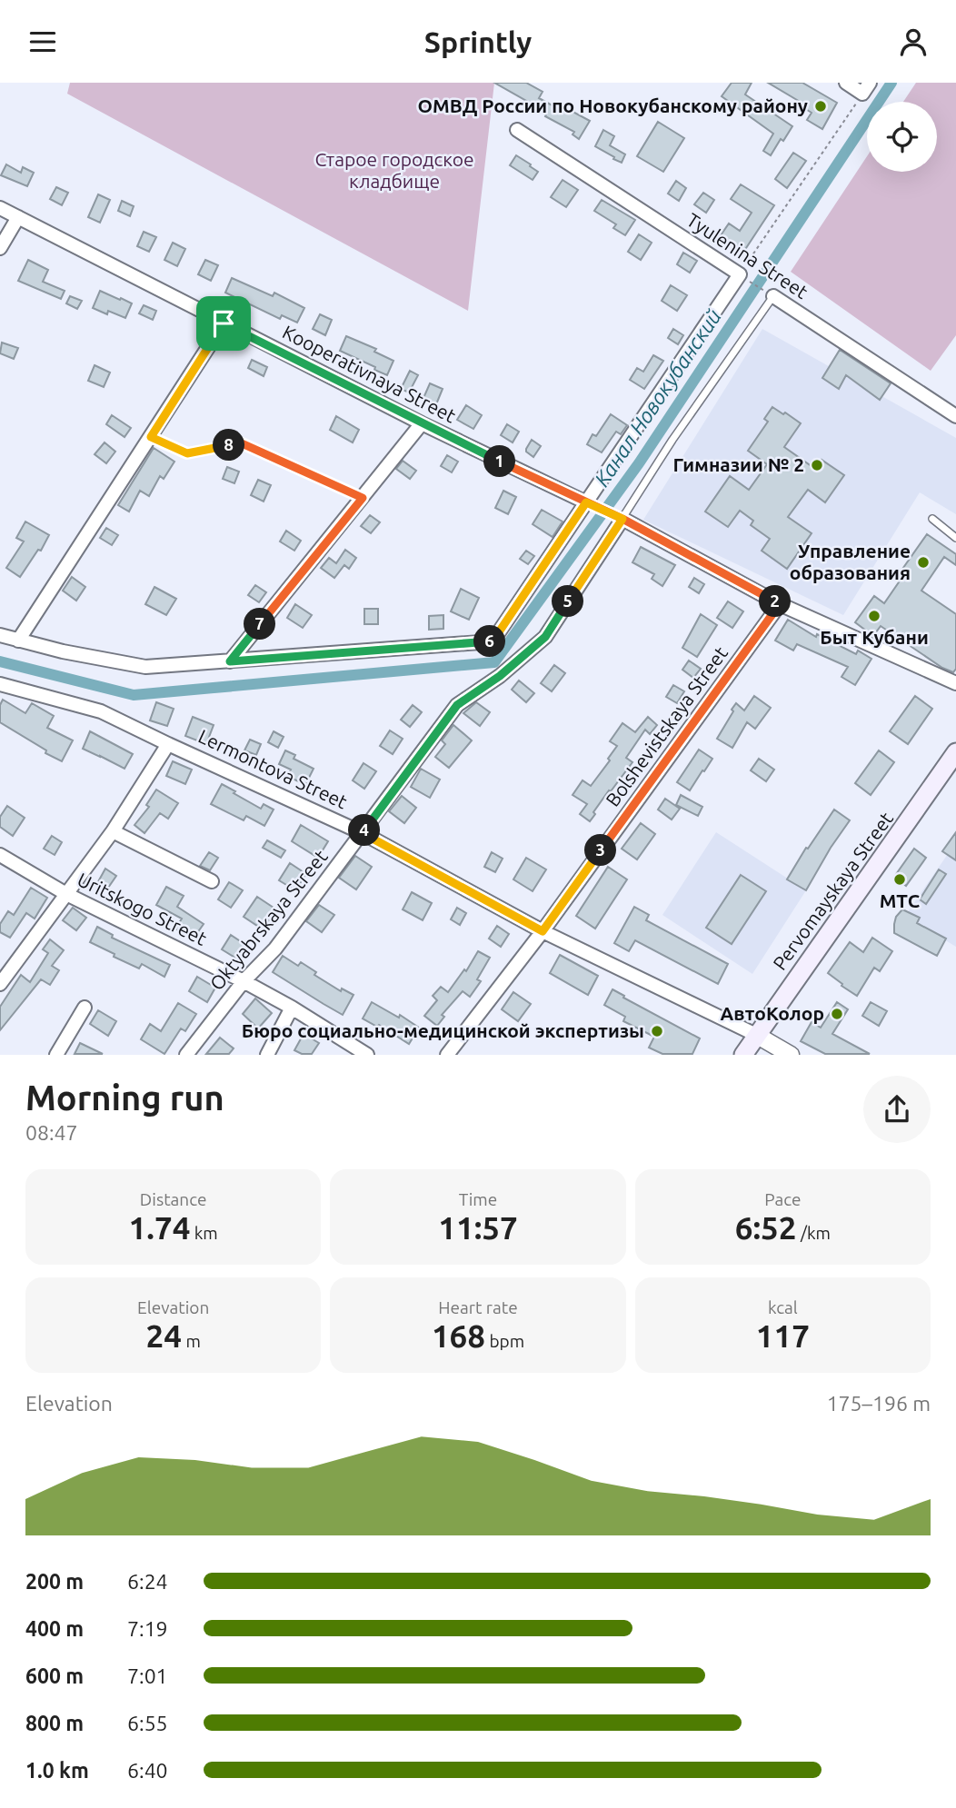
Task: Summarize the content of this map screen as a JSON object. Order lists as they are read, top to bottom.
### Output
{
  "streets": {
    "main road": ["Pervomayskaya Street"],
    "street": [
      "Tyulenina Street",
      "Kooperativnaya Street",
      "Bolshevistskaya Street",
      "Lermontova Street",
      "Uritskogo Street",
      "Oktyabrskaya Street"
    ]
  },
  "crossings": [
    ["Bolshevistskaya Street", "Lermontova Street"],
    ["Lermontova Street", "Pervomayskaya Street"],
    ["Lermontova Street", "Oktyabrskaya Street"],
    ["Uritskogo Street", "Oktyabrskaya Street"]
  ],
  "water": ["Канал Новокубанский"],
  "parks": ["Старое городское кладбище"],
  "places": [
    "ОМВД России по Новокубанскому району",
    "Гимназии № 2",
    "Управление образования",
    "Быт Кубани",
    "МТС",
    "АвтоКолор",
    "Бюро социально-медицинской экспертизы"
  ],
  "page": {
    "header": "Sprintly",
    "pins": [
      "8",
      "1",
      "2",
      "5",
      "7",
      "6",
      "4",
      "3"
    ],
    "heading": ["Morning run", "08:47"],
    "stats": [
      ["Distance", "1.74 km"],
      ["Time", "11:57"],
      ["Pace", "6:52 /km"],
      ["Elevation", "24 m"],
      ["Heart rate", "168 bpm"],
      ["kcal", "117"]
    ],
    "chart": ["Elevation", "175–196 m"],
    "list": [
      {
        "name": "200 m",
        "note": "6:24"
      },
      {
        "name": "400 m",
        "note": "7:19"
      },
      {
        "name": "600 m",
        "note": "7:01"
      },
      {
        "name": "800 m",
        "note": "6:55"
      },
      {
        "name": "1.0 km",
        "note": "6:40"
      }
    ]
  }
}
